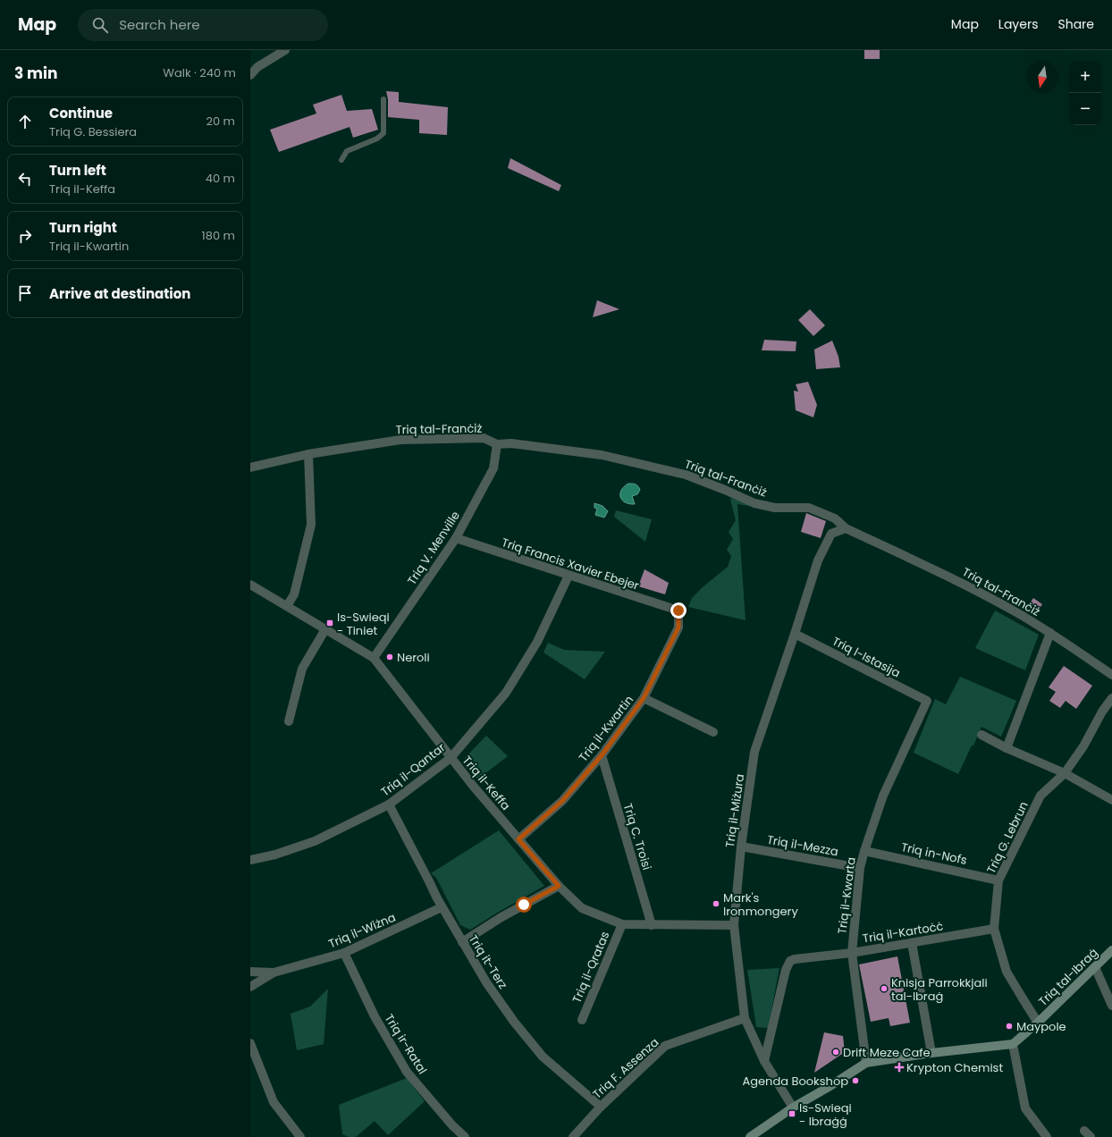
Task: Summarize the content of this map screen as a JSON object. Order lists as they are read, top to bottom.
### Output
{
  "streets": {
    "main road": ["Triq tal-Ibraġ"],
    "street": [
      "Triq tal-Franċiż",
      "Triq V. Menville",
      "Triq Francis Xavier Ebejer",
      "Triq l-Istasija",
      "Triq il-Kwartin",
      "Triq il-Qantar",
      "Triq il-Keffa",
      "Triq il-Miżura",
      "Triq C. Troisi",
      "Triq G. Lebrun",
      "Triq il-Mezza",
      "Triq in-Nofs",
      "Triq il-Kwarta",
      "Triq il-Wiżna",
      "Triq il-Kartoċċ",
      "Triq it-Terz",
      "Triq il-Qratas",
      "Triq ir-Ratal",
      "Triq F. Assenza"
    ]
  },
  "crossings": [
    ["Triq tal-Franċiż", "Triq V. Menville"],
    ["Triq tal-Franċiż", "Triq il-Miżura"],
    ["Triq V. Menville", "Triq Francis Xavier Ebejer"],
    ["Triq V. Menville", "Triq il-Keffa"],
    ["Triq Francis Xavier Ebejer", "Triq il-Kwartin"],
    ["Triq Francis Xavier Ebejer", "Triq il-Qantar"],
    ["Triq l-Istasija", "Triq il-Miżura"],
    ["Triq l-Istasija", "Triq il-Kwarta"],
    ["Triq il-Kwartin", "Triq il-Keffa"],
    ["Triq il-Kwartin", "Triq C. Troisi"],
    ["Triq il-Qantar", "Triq il-Keffa"],
    ["Triq il-Qantar", "Triq it-Terz"],
    ["Triq il-Keffa", "Triq il-Miżura"],
    ["Triq il-Keffa", "Triq C. Troisi"],
    ["Triq il-Keffa", "Triq il-Qratas"],
    ["Triq il-Miżura", "Triq il-Mezza"],
    ["Triq il-Miżura", "Triq il-Kartoċċ"],
    ["Triq il-Miżura", "Triq F. Assenza"],
    ["Triq G. Lebrun", "Triq in-Nofs"],
    ["Triq G. Lebrun", "Triq il-Kartoċċ"],
    ["Triq G. Lebrun", "Triq tal-Ibraġ"],
    ["Triq il-Mezza", "Triq il-Kwarta"],
    ["Triq in-Nofs", "Triq il-Kwarta"],
    ["Triq il-Kwarta", "Triq il-Kartoċċ"],
    ["Triq il-Wiżna", "Triq it-Terz"],
    ["Triq il-Wiżna", "Triq ir-Ratal"],
    ["Triq it-Terz", "Triq F. Assenza"]
  ],
  "places": {
    "transit": ["Is-Swieqi - Tiniet", "Is-Swieqi - Ibraġġ"],
    "other": [
      "Neroli",
      "Mark's Ironmongery",
      "Knisja Parrokkjali tal-Ibraġ",
      "Maypole",
      "Drift Meze Cafe",
      "Agenda Bookshop"
    ],
    "health": ["Krypton Chemist"]
  },
  "north": "bottom",
  "page": {
    "header": "Map",
    "search": "Search here",
    "nav": ["Map", "Layers", "Share"],
    "heading": ["3 min", "Walk · 240 m"],
    "map_buttons": ["+", "−"],
    "list": [
      ["Continue", "Triq G. Bessiera", "20 m"],
      ["Turn left", "Triq il-Keffa", "40 m"],
      ["Turn right", "Triq il-Kwartin", "180 m"],
      "Arrive at destination"
    ]
  }
}
